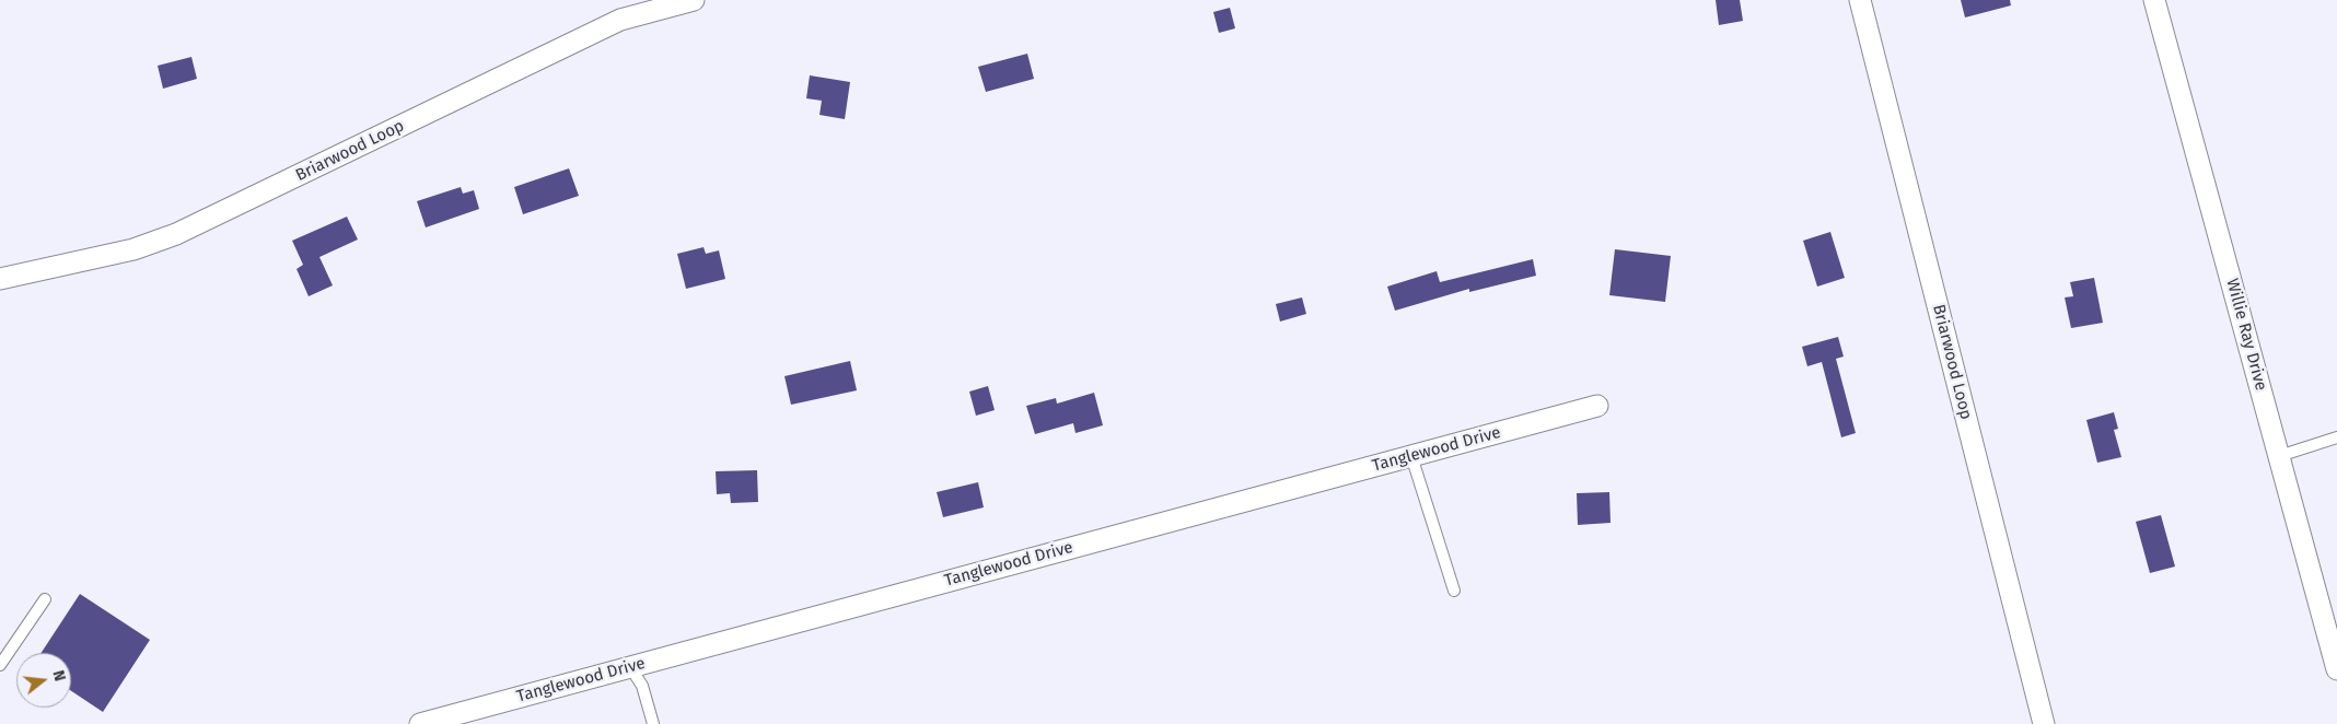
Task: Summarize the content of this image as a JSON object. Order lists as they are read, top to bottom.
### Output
{
  "streets": {
    "street": ["Briarwood Loop", "Willie Ray Drive", "Tanglewood Drive"]
  },
  "north": "right"
}
